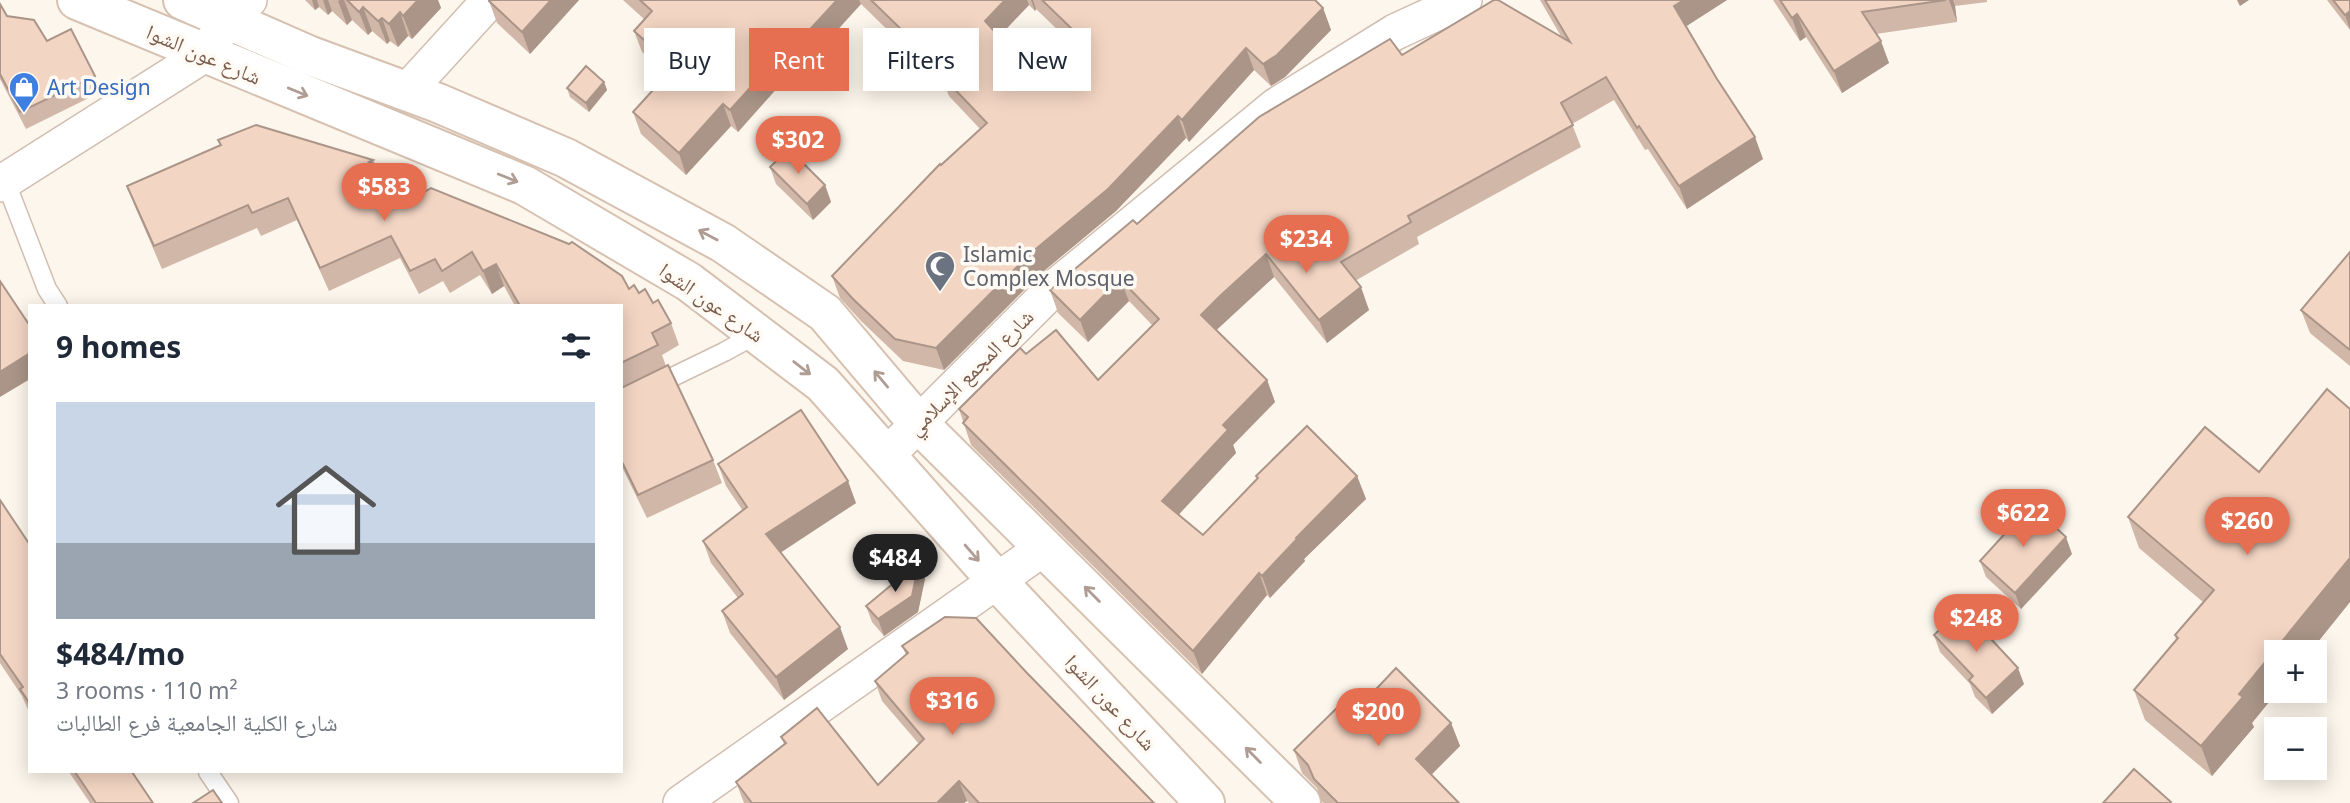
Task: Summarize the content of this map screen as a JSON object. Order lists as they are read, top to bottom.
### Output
{
  "streets": {
    "main road": ["شارع عون الشوا"],
    "street": ["شارع المجمع الإسلامي"]
  },
  "crossings": [
    ["شارع عون الشوا", "شارع المجمع الإسلامي"]
  ],
  "places": {
    "shop": ["Art Design"],
    "mosque": ["Islamic Complex Mosque"]
  },
  "page": {
    "chip": [
      "Buy",
      "Rent",
      "Filters",
      "New"
    ],
    "price": [
      "$302",
      "$583",
      "$234",
      "$622",
      "$260",
      "$484",
      "$248",
      "$316",
      "$200"
    ],
    "heading": "9 homes",
    "list": [
      {
        "name": "$484/mo",
        "note": "3 rooms · 110 m² · شارع الكلية الجامعية فرع الطالبات"
      }
    ],
    "map_buttons": ["+", "−"]
  }
}
